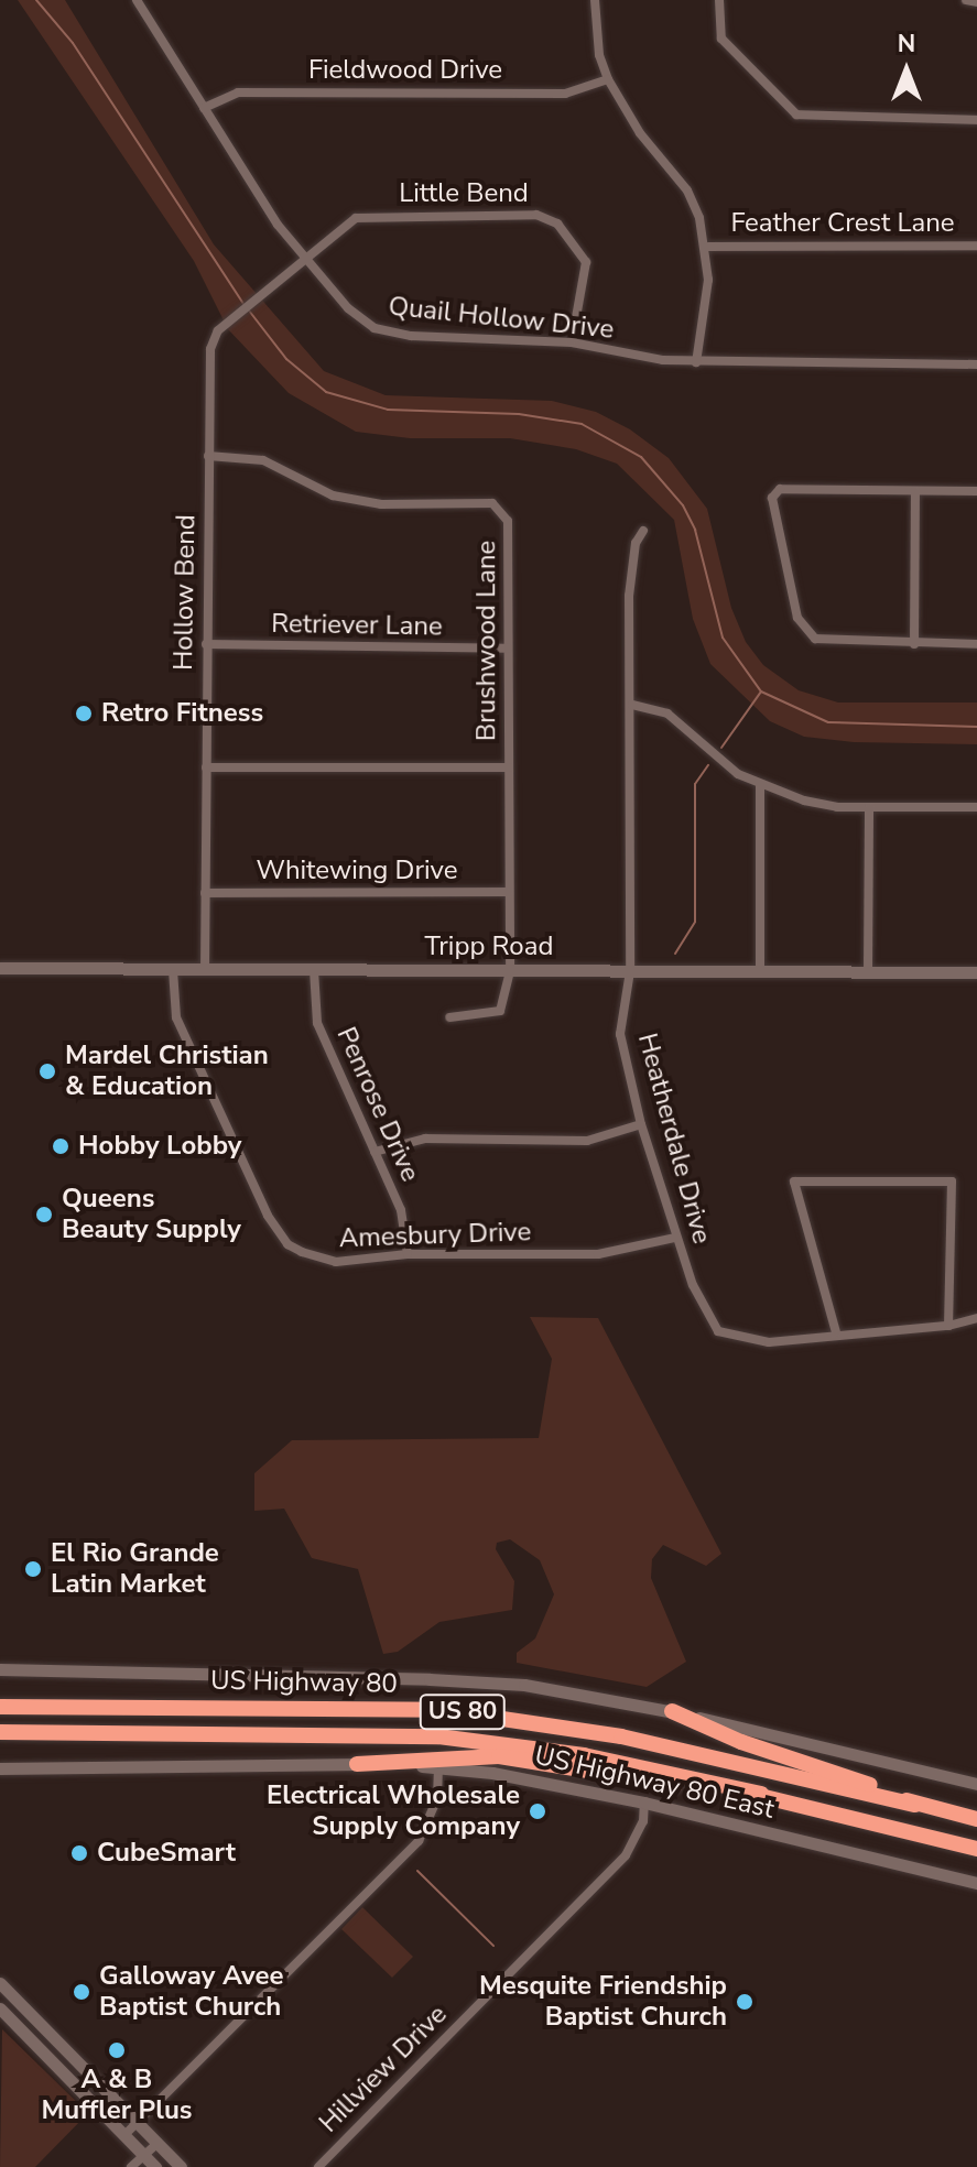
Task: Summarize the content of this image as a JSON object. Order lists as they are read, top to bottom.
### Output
{
  "streets": {
    "highway": ["US Highway 80", "US 80"],
    "main road": ["Tripp Road", "US Highway 80 East"],
    "street": [
      "Fieldwood Drive",
      "Little Bend",
      "Feather Crest Lane",
      "Quail Hollow Drive",
      "Hollow Bend",
      "Retriever Lane",
      "Brushwood Lane",
      "Whitewing Drive",
      "Penrose Drive",
      "Heatherdale Drive",
      "Amesbury Drive",
      "Hillview Drive"
    ]
  },
  "crossings": [
    ["Fieldwood Drive", "Quail Hollow Drive"],
    ["Little Bend", "Quail Hollow Drive"],
    ["Little Bend", "Hollow Bend"],
    ["Quail Hollow Drive", "Hollow Bend"],
    ["Hollow Bend", "Retriever Lane"],
    ["Hollow Bend", "Brushwood Lane"],
    ["Hollow Bend", "Whitewing Drive"],
    ["Hollow Bend", "Tripp Road"],
    ["Retriever Lane", "Brushwood Lane"],
    ["Brushwood Lane", "Whitewing Drive"],
    ["Brushwood Lane", "Tripp Road"],
    ["Tripp Road", "Penrose Drive"],
    ["Tripp Road", "Heatherdale Drive"],
    ["Tripp Road", "Amesbury Drive"],
    ["Penrose Drive", "Amesbury Drive"],
    ["Heatherdale Drive", "Amesbury Drive"],
    ["US Highway 80", "US 80"],
    ["US Highway 80 East", "Hillview Drive"]
  ],
  "places": [
    "Retro Fitness",
    "Mardel Christian & Education",
    "Hobby Lobby",
    "Queens Beauty Supply",
    "El Rio Grande Latin Market",
    "Electrical Wholesale Supply Company",
    "CubeSmart",
    "Galloway Avee Baptist Church",
    "Mesquite Friendship Baptist Church",
    "A & B Muffler Plus"
  ],
  "north": "top"
}
